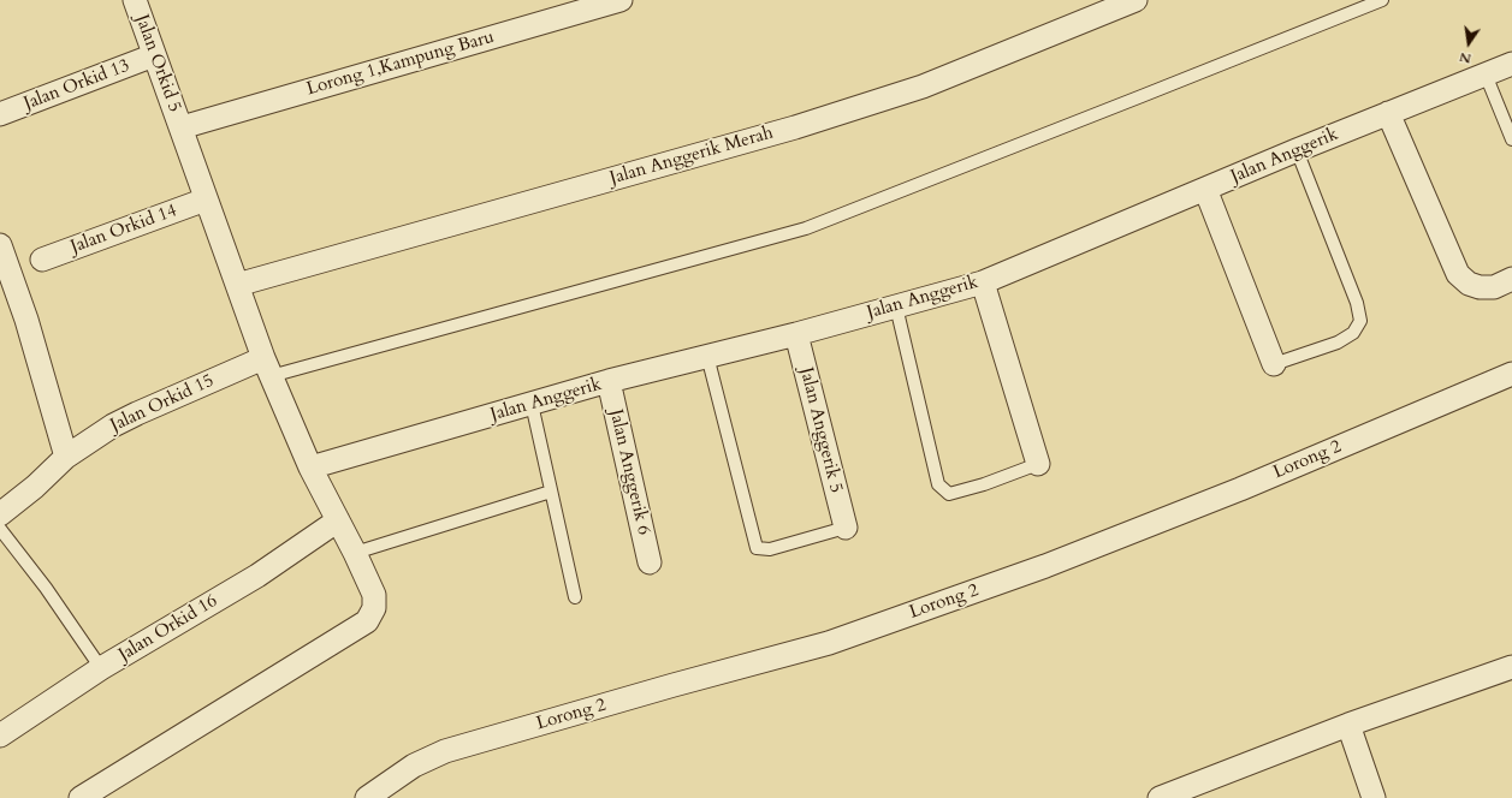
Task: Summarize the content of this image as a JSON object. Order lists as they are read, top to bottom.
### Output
{
  "streets": {
    "street": [
      "Jalan Orkid 5",
      "Lorong 1,Kampung Baru",
      "Jalan Orkid 13",
      "Jalan Anggerik Merah",
      "Jalan Anggerik",
      "Jalan Orkid 14",
      "Jalan Orkid 15",
      "Jalan Anggerik 5",
      "Lorong 2",
      "Jalan Anggerik 6",
      "Jalan Orkid 16"
    ]
  },
  "crossings": [
    ["Jalan Orkid 5", "Lorong 1,Kampung Baru"],
    ["Jalan Orkid 5", "Jalan Orkid 13"],
    ["Jalan Orkid 5", "Jalan Anggerik Merah"],
    ["Jalan Orkid 5", "Jalan Anggerik"],
    ["Jalan Orkid 5", "Jalan Orkid 14"],
    ["Jalan Orkid 5", "Jalan Orkid 15"],
    ["Jalan Orkid 5", "Jalan Orkid 16"],
    ["Jalan Anggerik", "Jalan Anggerik 5"],
    ["Jalan Anggerik", "Jalan Anggerik 6"]
  ],
  "north": "bottom"
}
